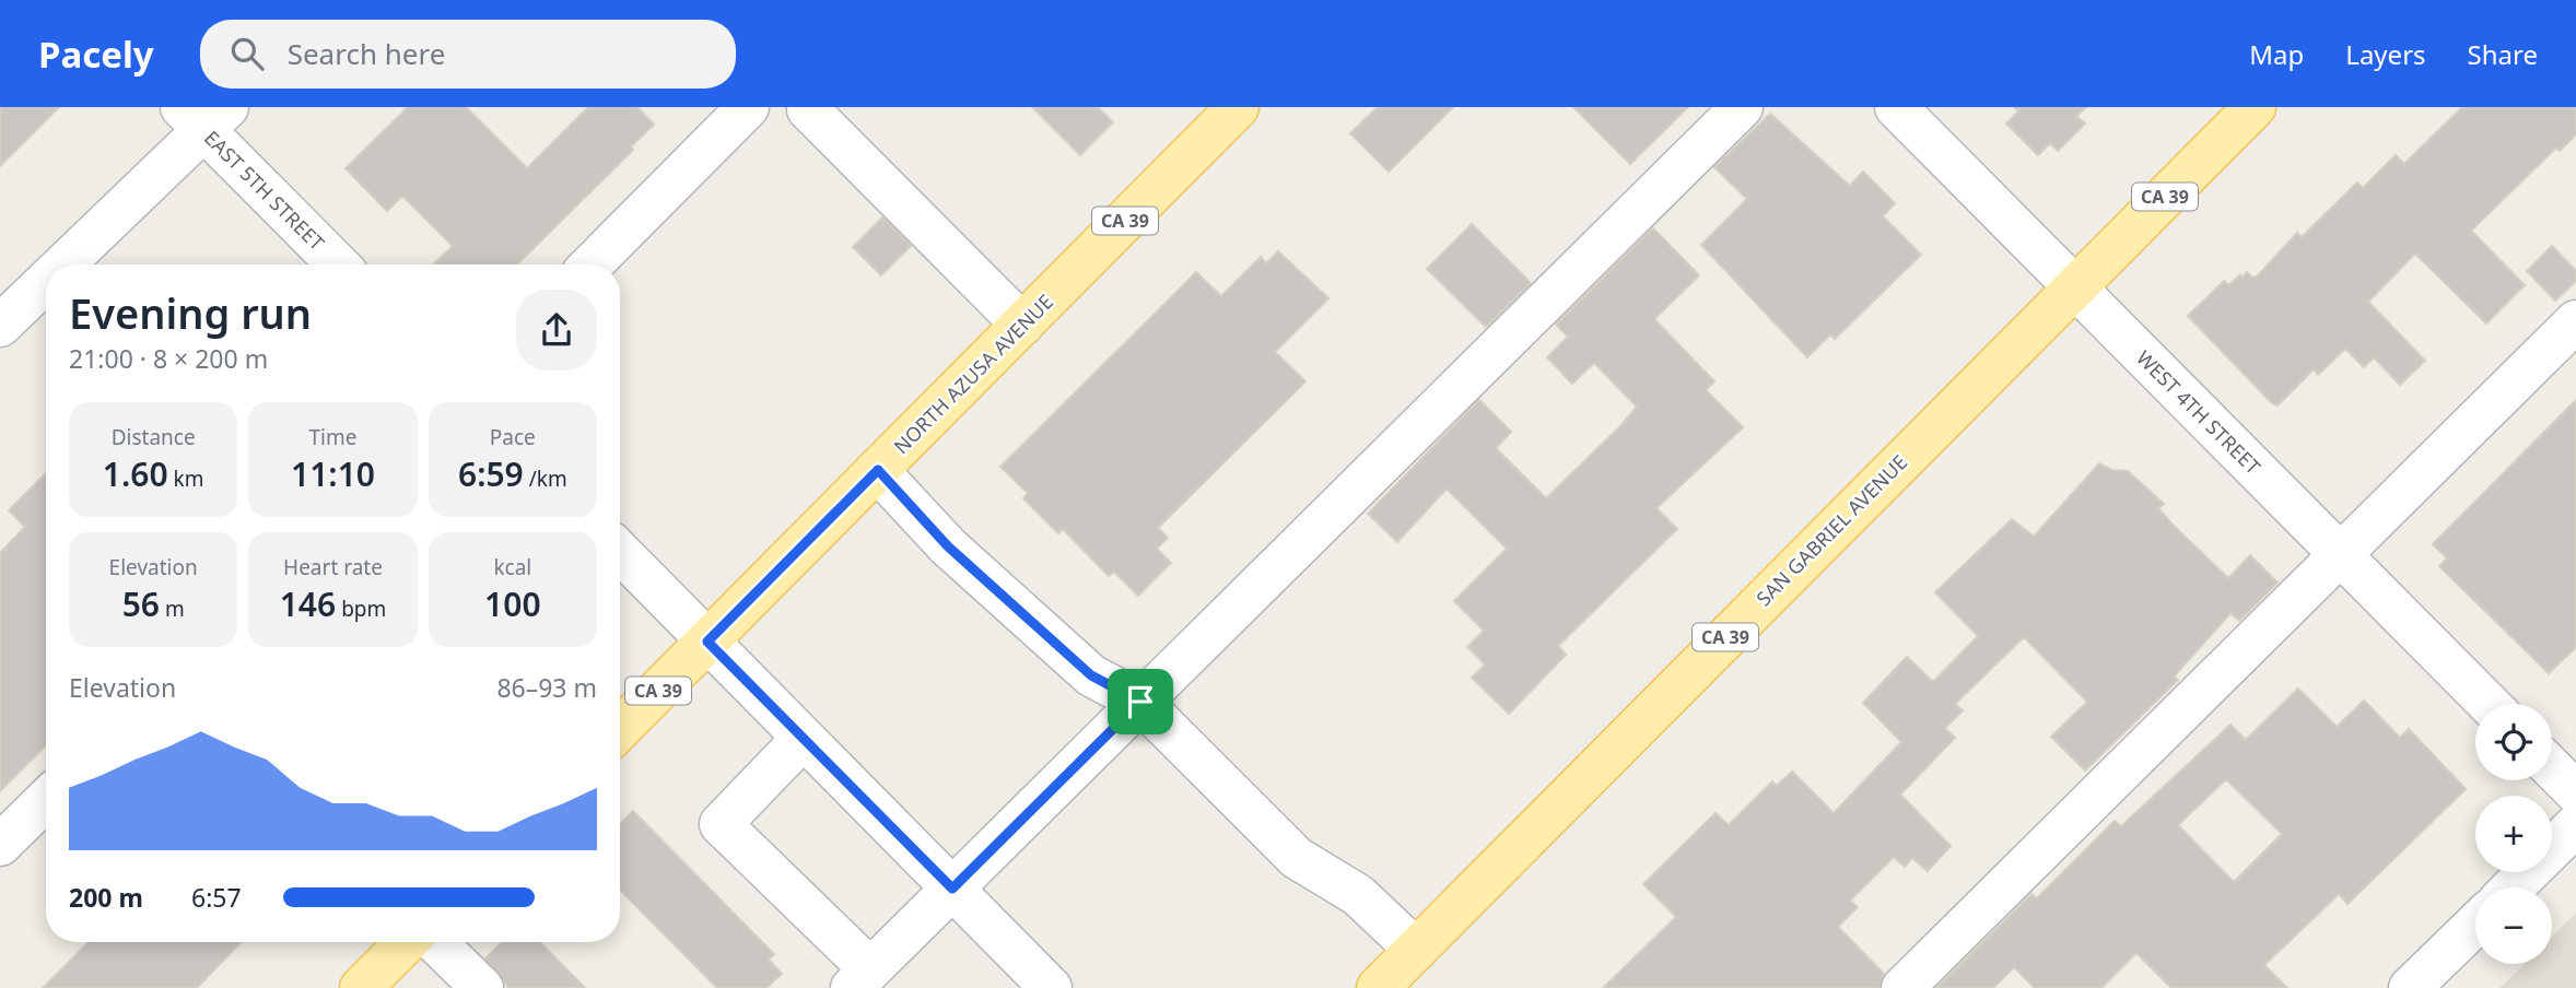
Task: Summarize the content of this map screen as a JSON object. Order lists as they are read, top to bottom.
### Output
{
  "streets": {
    "main road": ["CA 39", "NORTH AZUSA AVENUE", "SAN GABRIEL AVENUE"],
    "street": ["EAST 5TH STREET", "WEST 4TH STREET"]
  },
  "crossings": [
    ["WEST 4TH STREET", "SAN GABRIEL AVENUE"]
  ],
  "page": {
    "header": "Pacely",
    "search": "Search here",
    "nav": ["Map", "Layers", "Share"],
    "heading": ["Evening run", "21:00 · 8 × 200 m"],
    "stats": [
      ["Distance", "1.60 km"],
      ["Time", "11:10"],
      ["Pace", "6:59 /km"],
      ["Elevation", "56 m"],
      ["Heart rate", "146 bpm"],
      ["kcal", "100"]
    ],
    "chart": ["Elevation", "86–93 m"],
    "map_buttons": ["+", "−"],
    "list": [
      {
        "name": "200 m",
        "note": "6:57"
      }
    ]
  }
}
